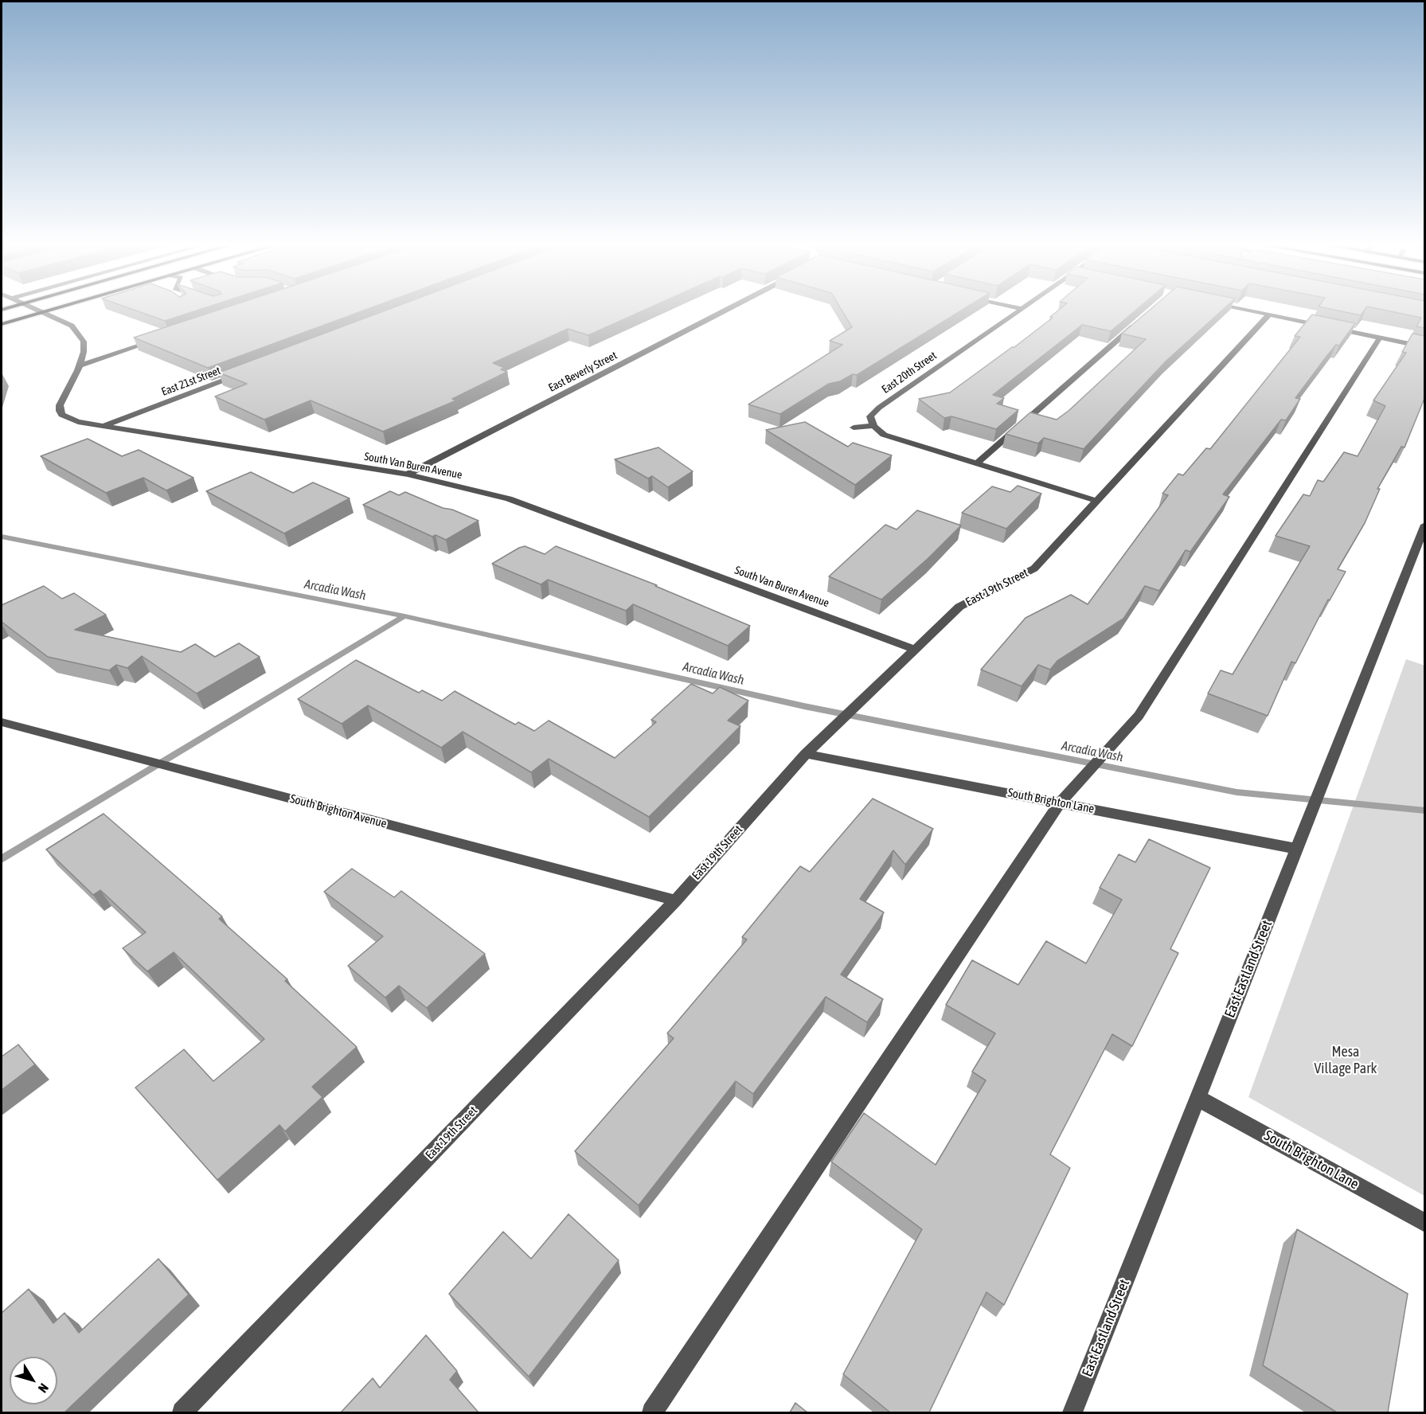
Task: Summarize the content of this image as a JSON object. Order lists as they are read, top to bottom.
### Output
{
  "streets": {
    "street": [
      "East Beverly Street",
      "East 20th Street",
      "East 21st Street",
      "South Van Buren Avenue",
      "East 19th Street",
      "South Brighton Lane",
      "South Brighton Avenue",
      "East Eastland Street"
    ]
  },
  "crossings": [
    ["East Beverly Street", "South Van Buren Avenue"],
    ["East 21st Street", "South Van Buren Avenue"],
    ["South Van Buren Avenue", "East 19th Street"],
    ["East 19th Street", "South Brighton Lane"],
    ["East 19th Street", "South Brighton Avenue"],
    ["South Brighton Lane", "East Eastland Street"]
  ],
  "water": ["Arcadia Wash"],
  "parks": ["Mesa Village Park"],
  "north": "bottom right"
}
